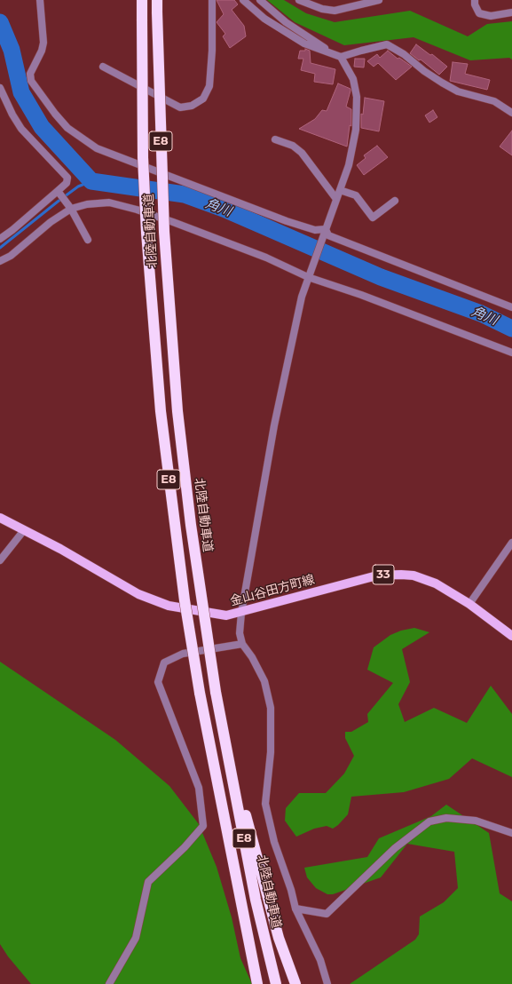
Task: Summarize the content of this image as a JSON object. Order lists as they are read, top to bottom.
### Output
{
  "streets": {
    "highway": ["E8", "北陸自動車道"],
    "main road": ["33", "金山谷田方町線"]
  },
  "water": ["角川"]
}
